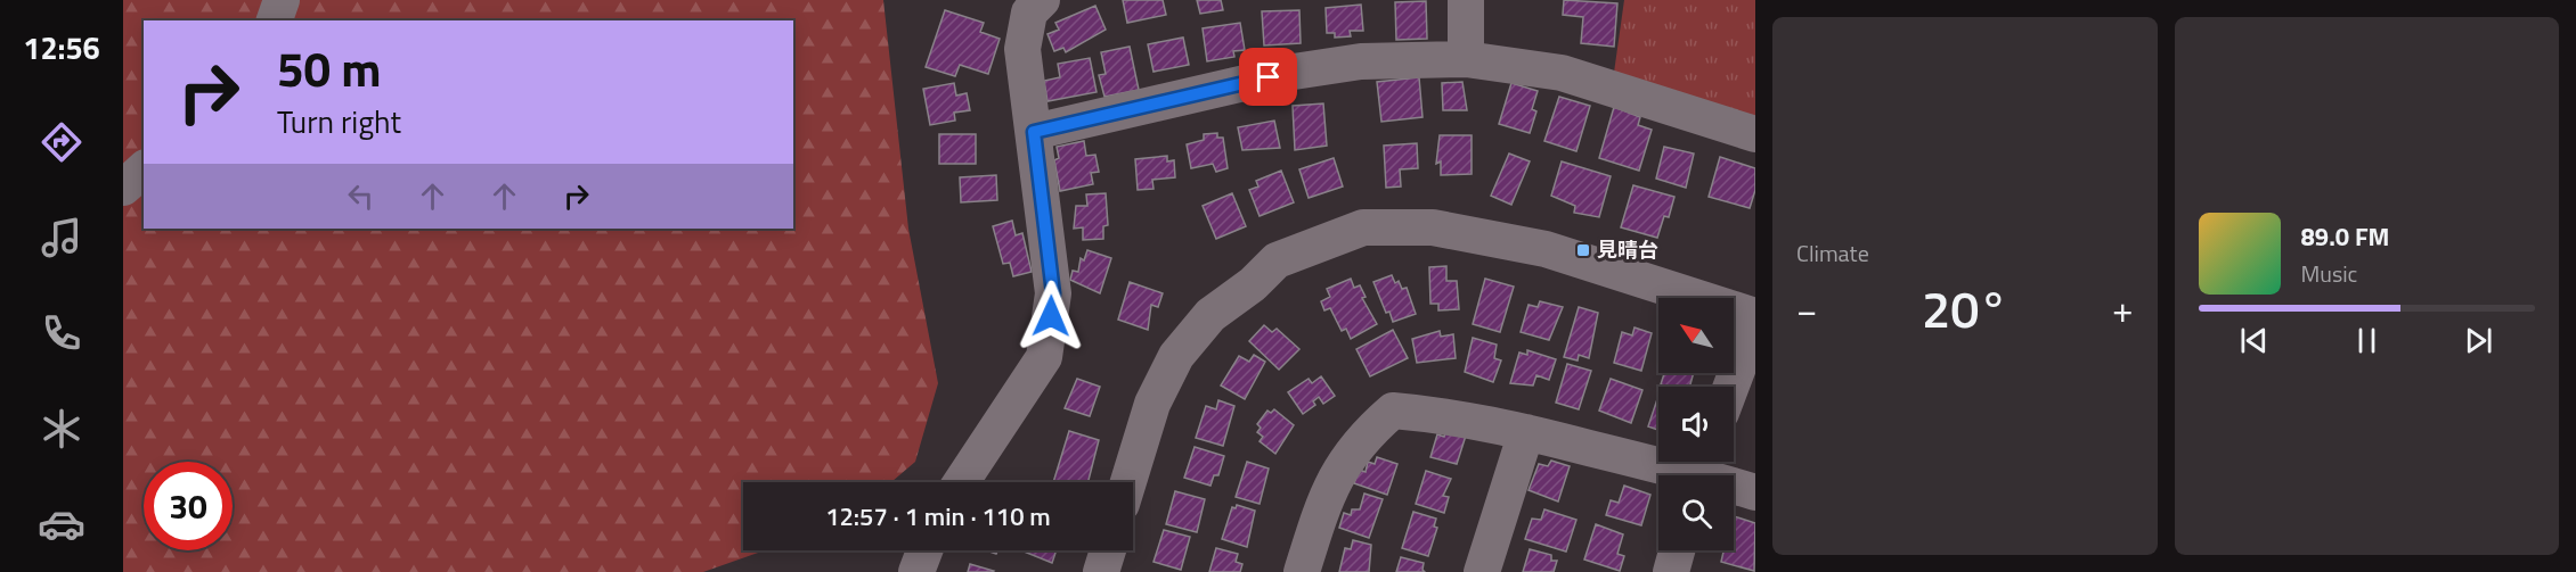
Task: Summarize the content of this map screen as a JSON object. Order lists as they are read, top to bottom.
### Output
{
  "places": {
    "transit": ["見晴台"]
  },
  "north": "top left",
  "page": {
    "tabs": "12:56",
    "tile": "Climate",
    "turn": ["50 m", "Turn right"],
    "song": ["89.0 FM", "Music"],
    "heat": ["−", "20°", "+"],
    "limit": "30",
    "trip": "12:57 · 1 min · 110 m"
  }
}
